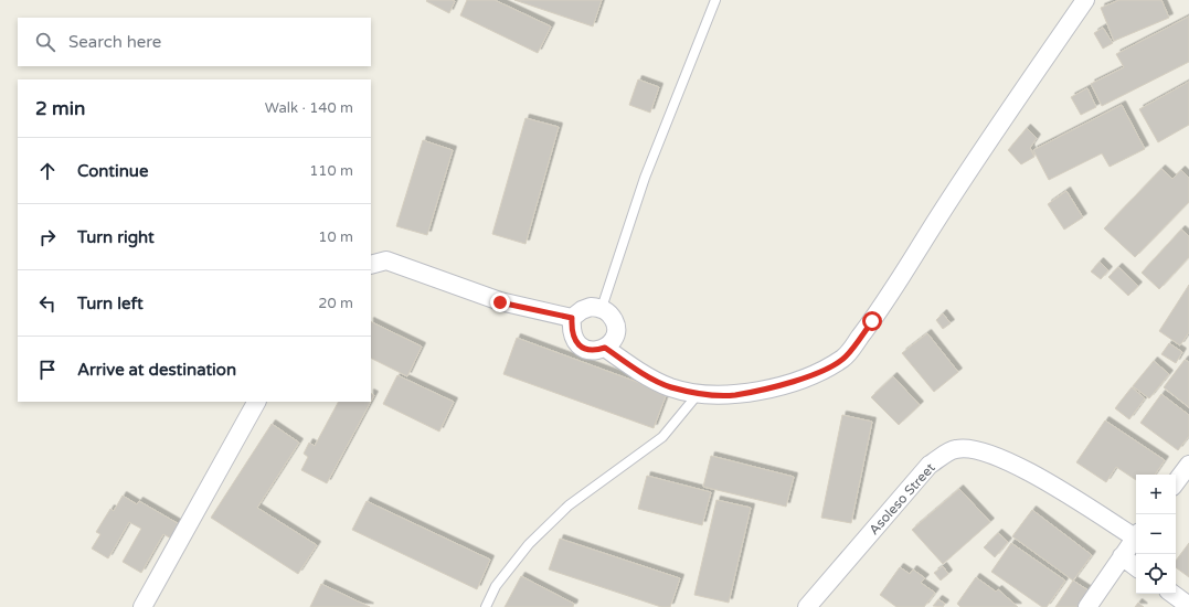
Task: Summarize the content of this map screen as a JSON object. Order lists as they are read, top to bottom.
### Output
{
  "streets": {
    "street": ["Asoleso Street"]
  },
  "page": {
    "search": "Search here",
    "heading": ["2 min", "Walk · 140 m"],
    "list": [
      ["Continue", "110 m"],
      ["Turn right", "10 m"],
      ["Turn left", "20 m"],
      "Arrive at destination"
    ],
    "map_buttons": ["+", "−"]
  }
}
